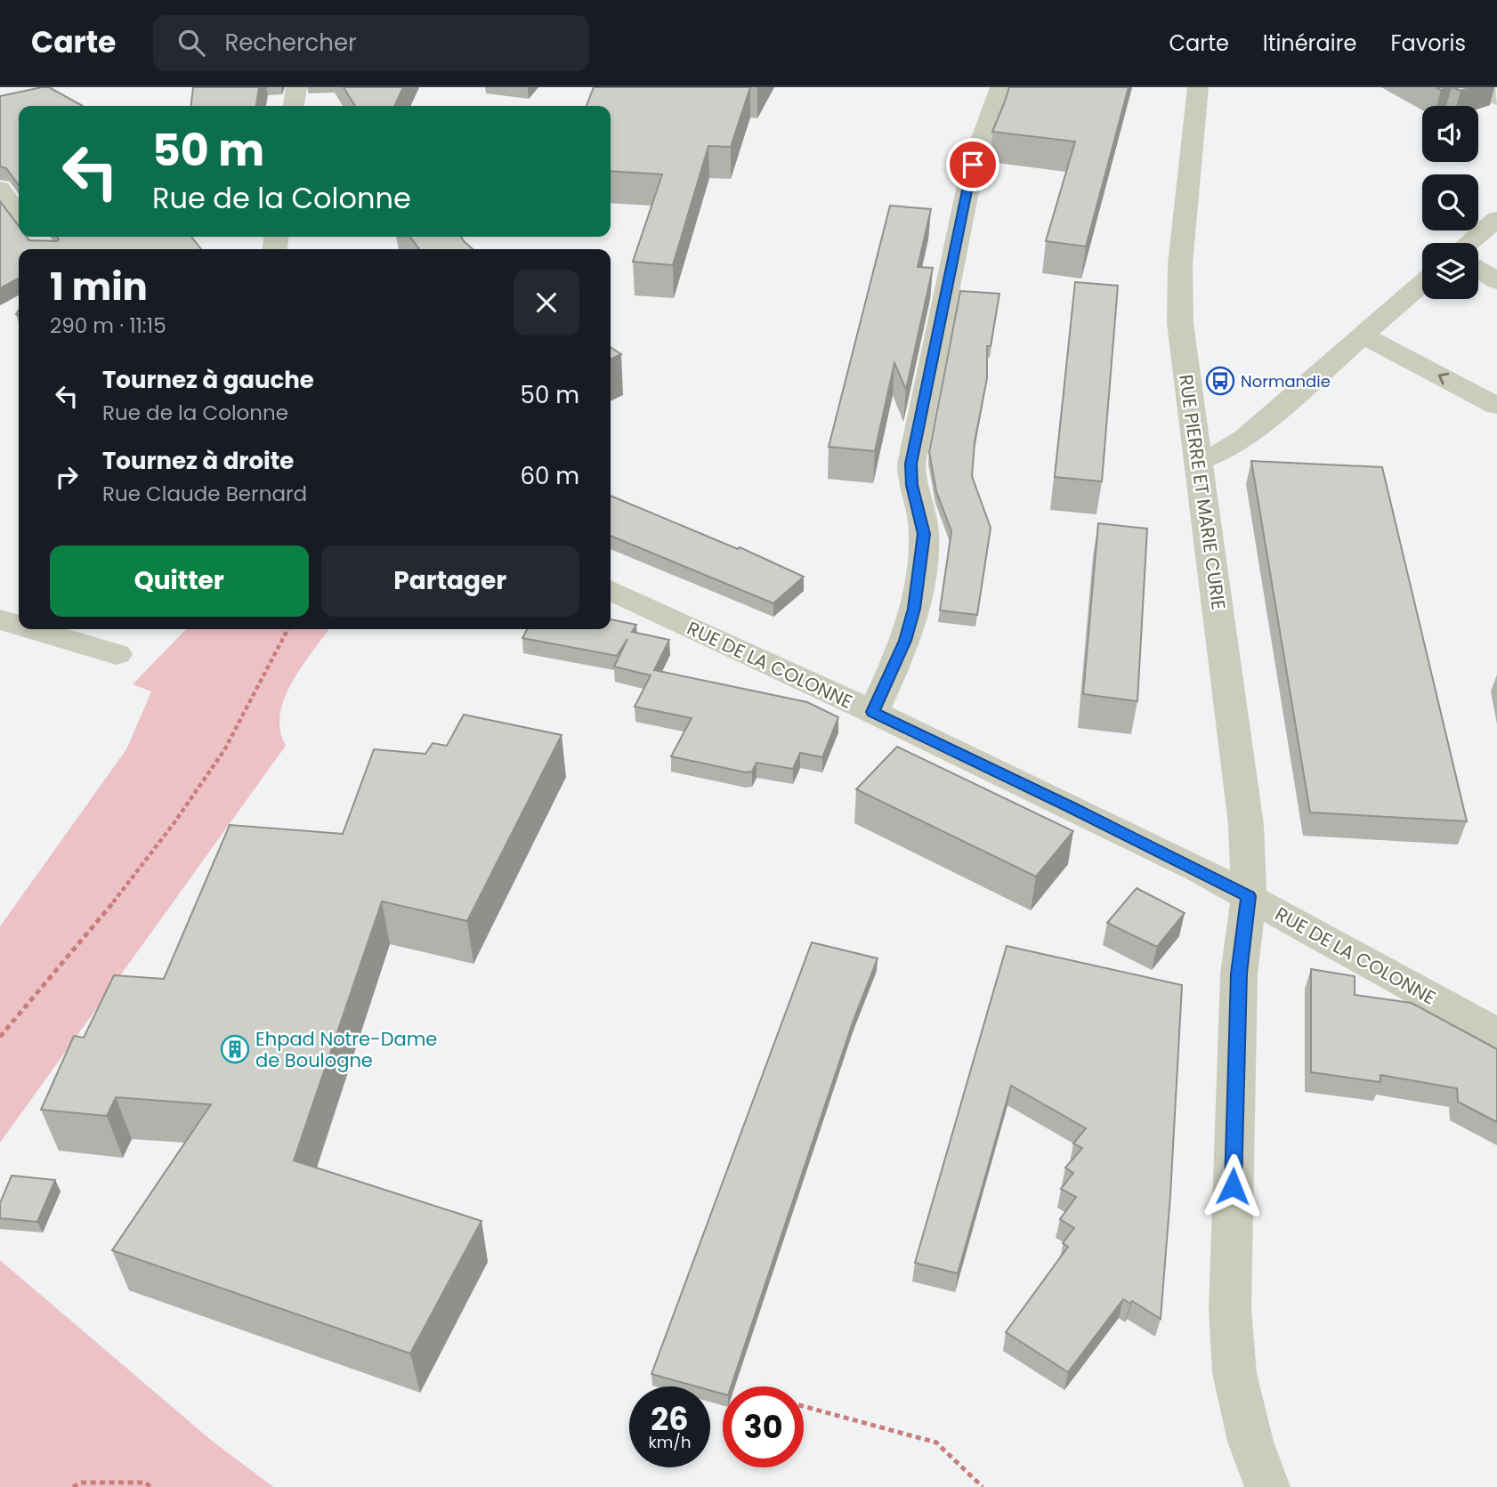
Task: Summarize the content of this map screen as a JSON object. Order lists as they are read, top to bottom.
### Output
{
  "streets": {
    "street": ["RUE PIERRE ET MARIE CURIE", "RUE DE LA COLONNE"]
  },
  "crossings": [
    ["RUE PIERRE ET MARIE CURIE", "RUE DE LA COLONNE"]
  ],
  "places": {
    "bus stop": ["Normandie"],
    "building": ["Ehpad Notre-Dame de Boulogne"]
  },
  "page": {
    "header": "Carte",
    "search": "Rechercher",
    "nav": ["Carte", "Itinéraire", "Favoris"],
    "turn": ["50 m", "Rue de la Colonne"],
    "heading": ["1 min", "290 m · 11:15"],
    "list": [
      {
        "name": "Tournez à gauche",
        "note": "Rue de la Colonne",
        "value": "50 m"
      },
      {
        "name": "Tournez à droite",
        "note": "Rue Claude Bernard",
        "value": "60 m"
      }
    ],
    "buttons": ["Quitter", "Partager"],
    "speed": "26 km/h",
    "limit": "30"
  }
}
